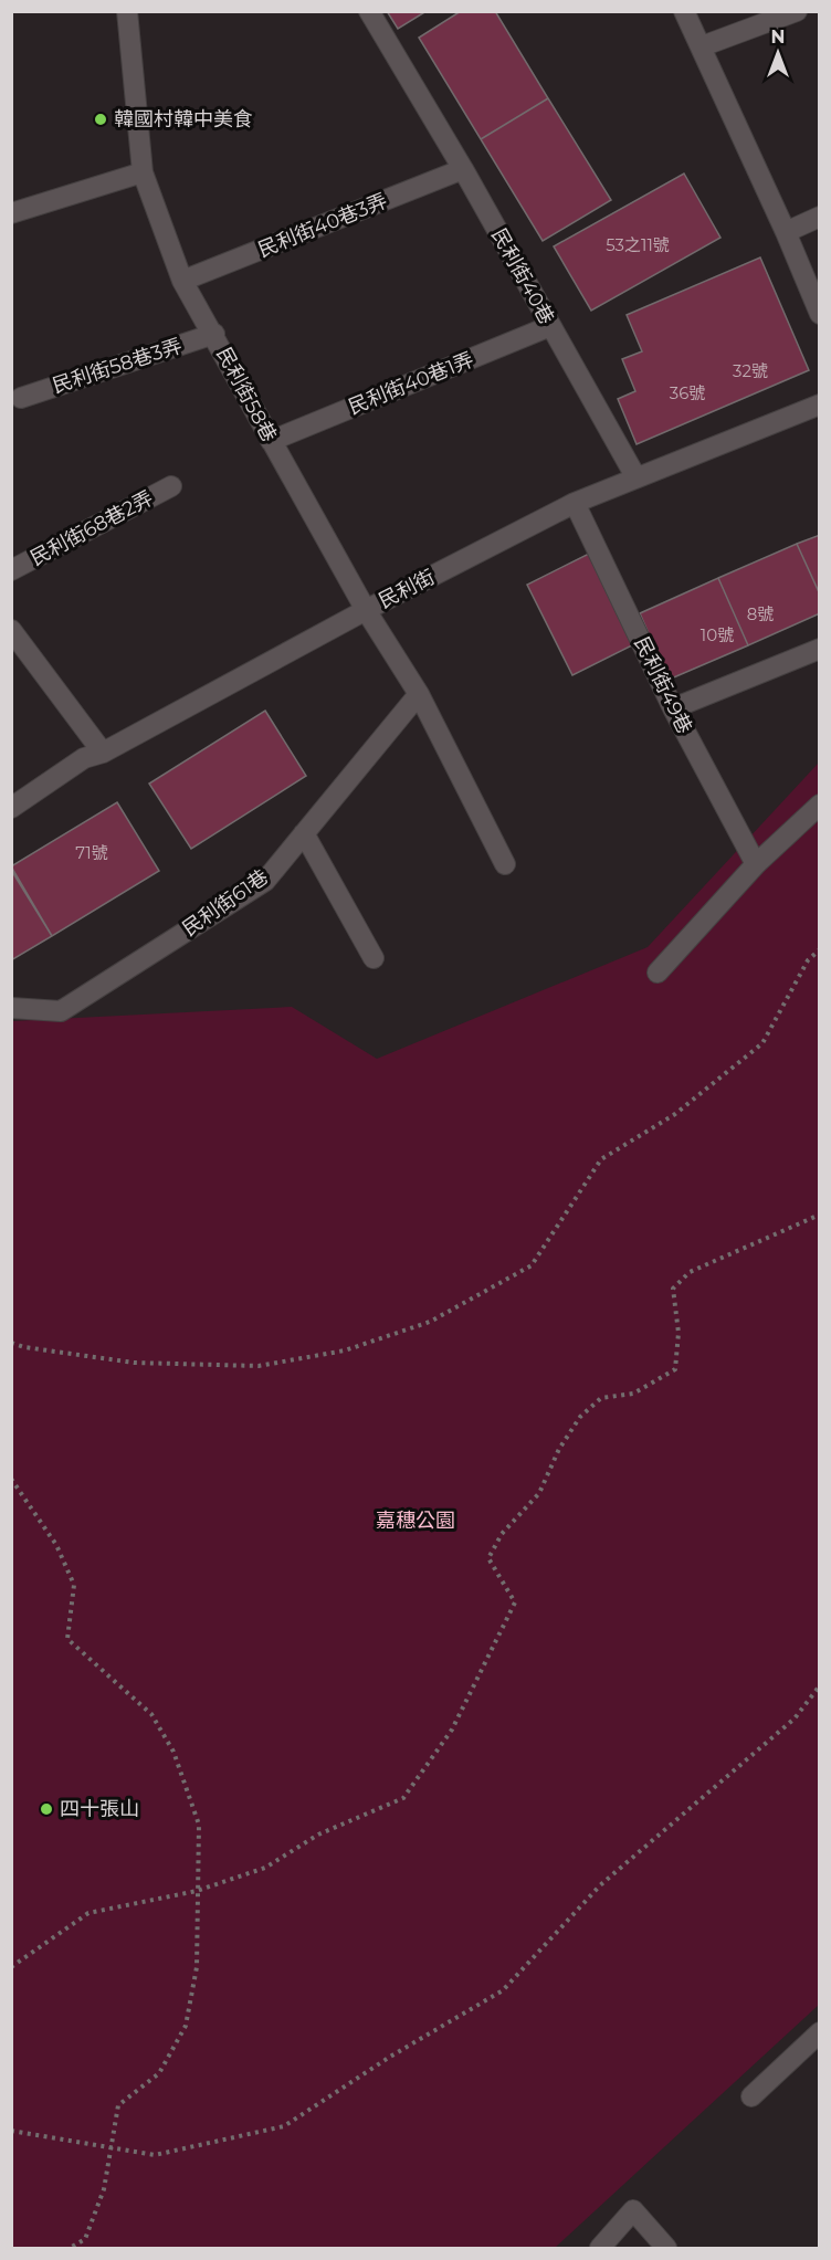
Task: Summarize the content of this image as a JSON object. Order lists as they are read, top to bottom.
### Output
{
  "streets": {
    "street": [
      "民利街40巷3弄",
      "民利街40巷",
      "民利街58巷3弄",
      "民利街40巷1弄",
      "民利街58巷",
      "民利街68巷2弄",
      "民利街",
      "民利街49巷",
      "民利街61巷"
    ]
  },
  "crossings": [
    ["民利街40巷3弄", "民利街40巷"],
    ["民利街40巷3弄", "民利街58巷"],
    ["民利街40巷", "民利街40巷1弄"],
    ["民利街40巷", "民利街"],
    ["民利街58巷3弄", "民利街58巷"],
    ["民利街40巷1弄", "民利街58巷"],
    ["民利街58巷", "民利街"],
    ["民利街", "民利街49巷"]
  ],
  "parks": ["嘉穗公園"],
  "places": ["韓國村韓中美食", "四十張山"],
  "house_numbers": [
    "53之11號",
    "32號",
    "36號",
    "8號",
    "10號",
    "71號"
  ],
  "north": "top"
}
